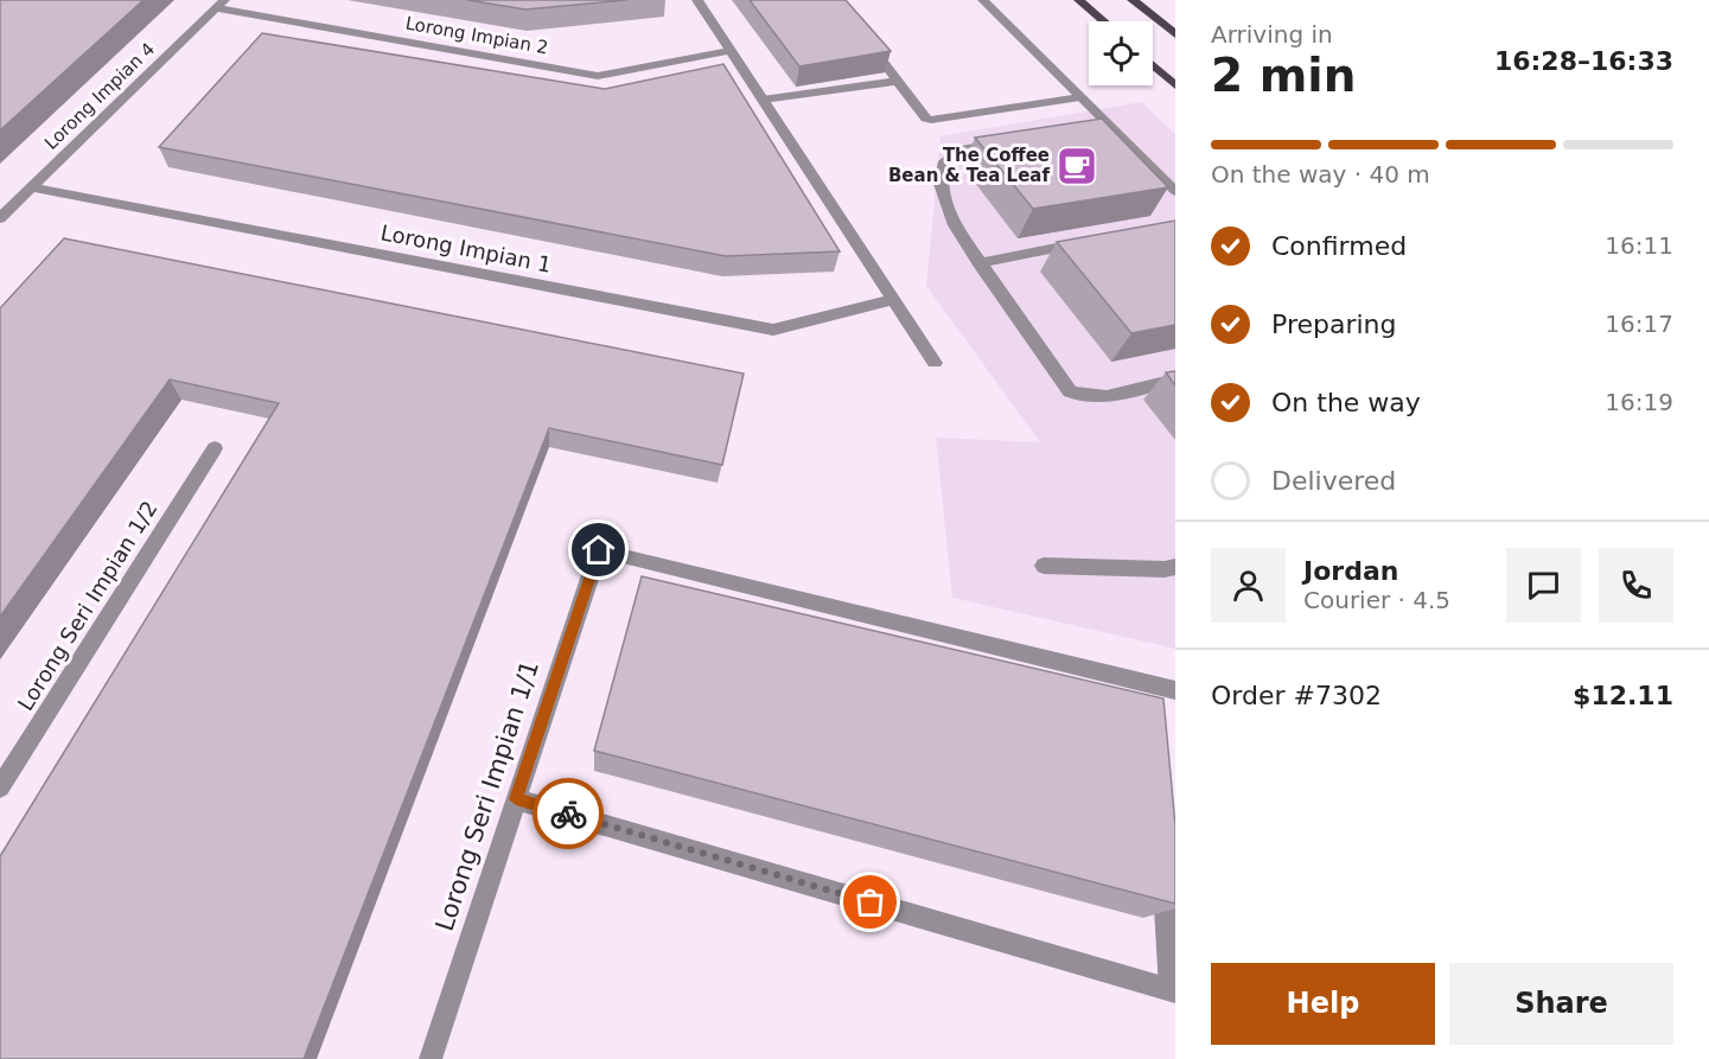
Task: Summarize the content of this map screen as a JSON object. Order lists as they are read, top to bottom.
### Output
{
  "streets": {
    "street": [
      "Lorong Impian 2",
      "Lorong Impian 4",
      "Lorong Impian 1",
      "Lorong Seri Impian 1/2",
      "Lorong Seri Impian 1/1"
    ]
  },
  "crossings": [
    ["Lorong Impian 2", "Lorong Impian 4"],
    ["Lorong Impian 4", "Lorong Impian 1"]
  ],
  "places": {
    "cafe": ["The Coffee Bean & Tea Leaf"]
  },
  "page": {
    "heading": ["2 min", "Arriving in", "16:28–16:33"],
    "panel": [
      "Jordan",
      "Courier · 4.5",
      "Order #7302",
      "$12.11"
    ],
    "bar": "On the way · 40 m",
    "list": [
      ["Confirmed", "16:11"],
      ["Preparing", "16:17"],
      ["On the way", "16:19"],
      "Delivered"
    ],
    "buttons": ["Help", "Share"]
  }
}
